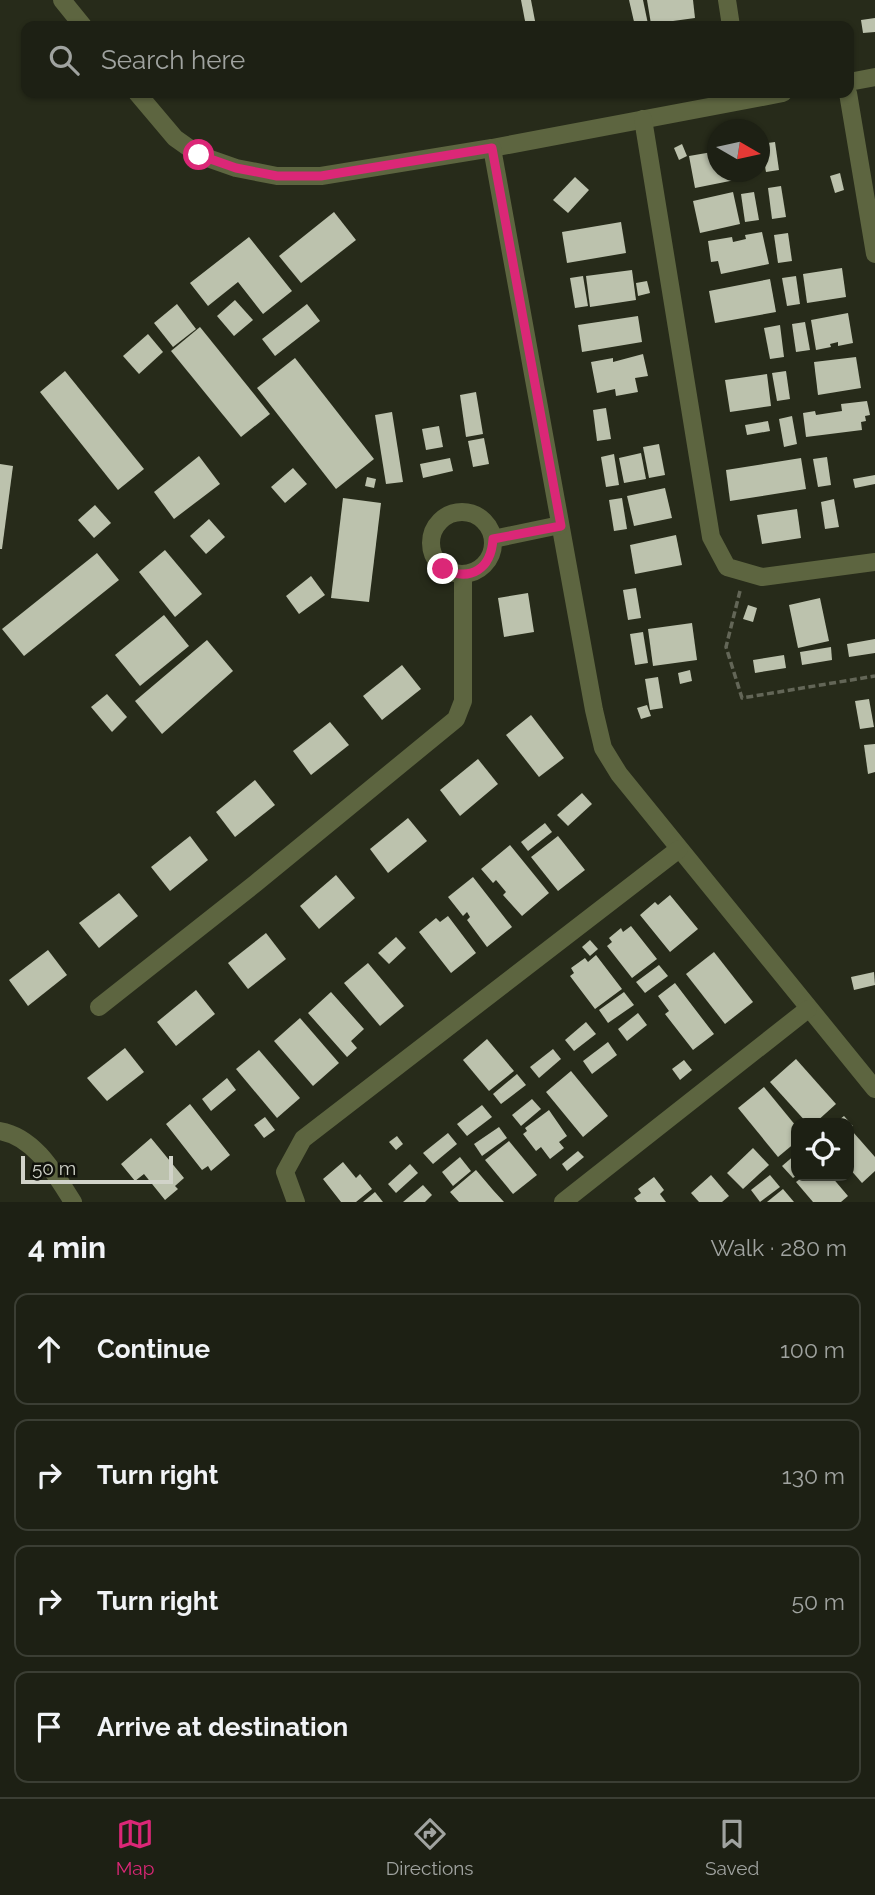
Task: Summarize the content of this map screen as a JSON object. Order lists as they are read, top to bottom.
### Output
{
  "scale_bar": "50 m",
  "north": "right",
  "page": {
    "search": "Search here",
    "scale": "50 m",
    "heading": ["4 min", "Walk · 280 m"],
    "list": [
      ["Continue", "100 m"],
      ["Turn right", "130 m"],
      ["Turn right", "50 m"],
      "Arrive at destination"
    ],
    "nav": ["Map", "Directions", "Saved"]
  }
}
